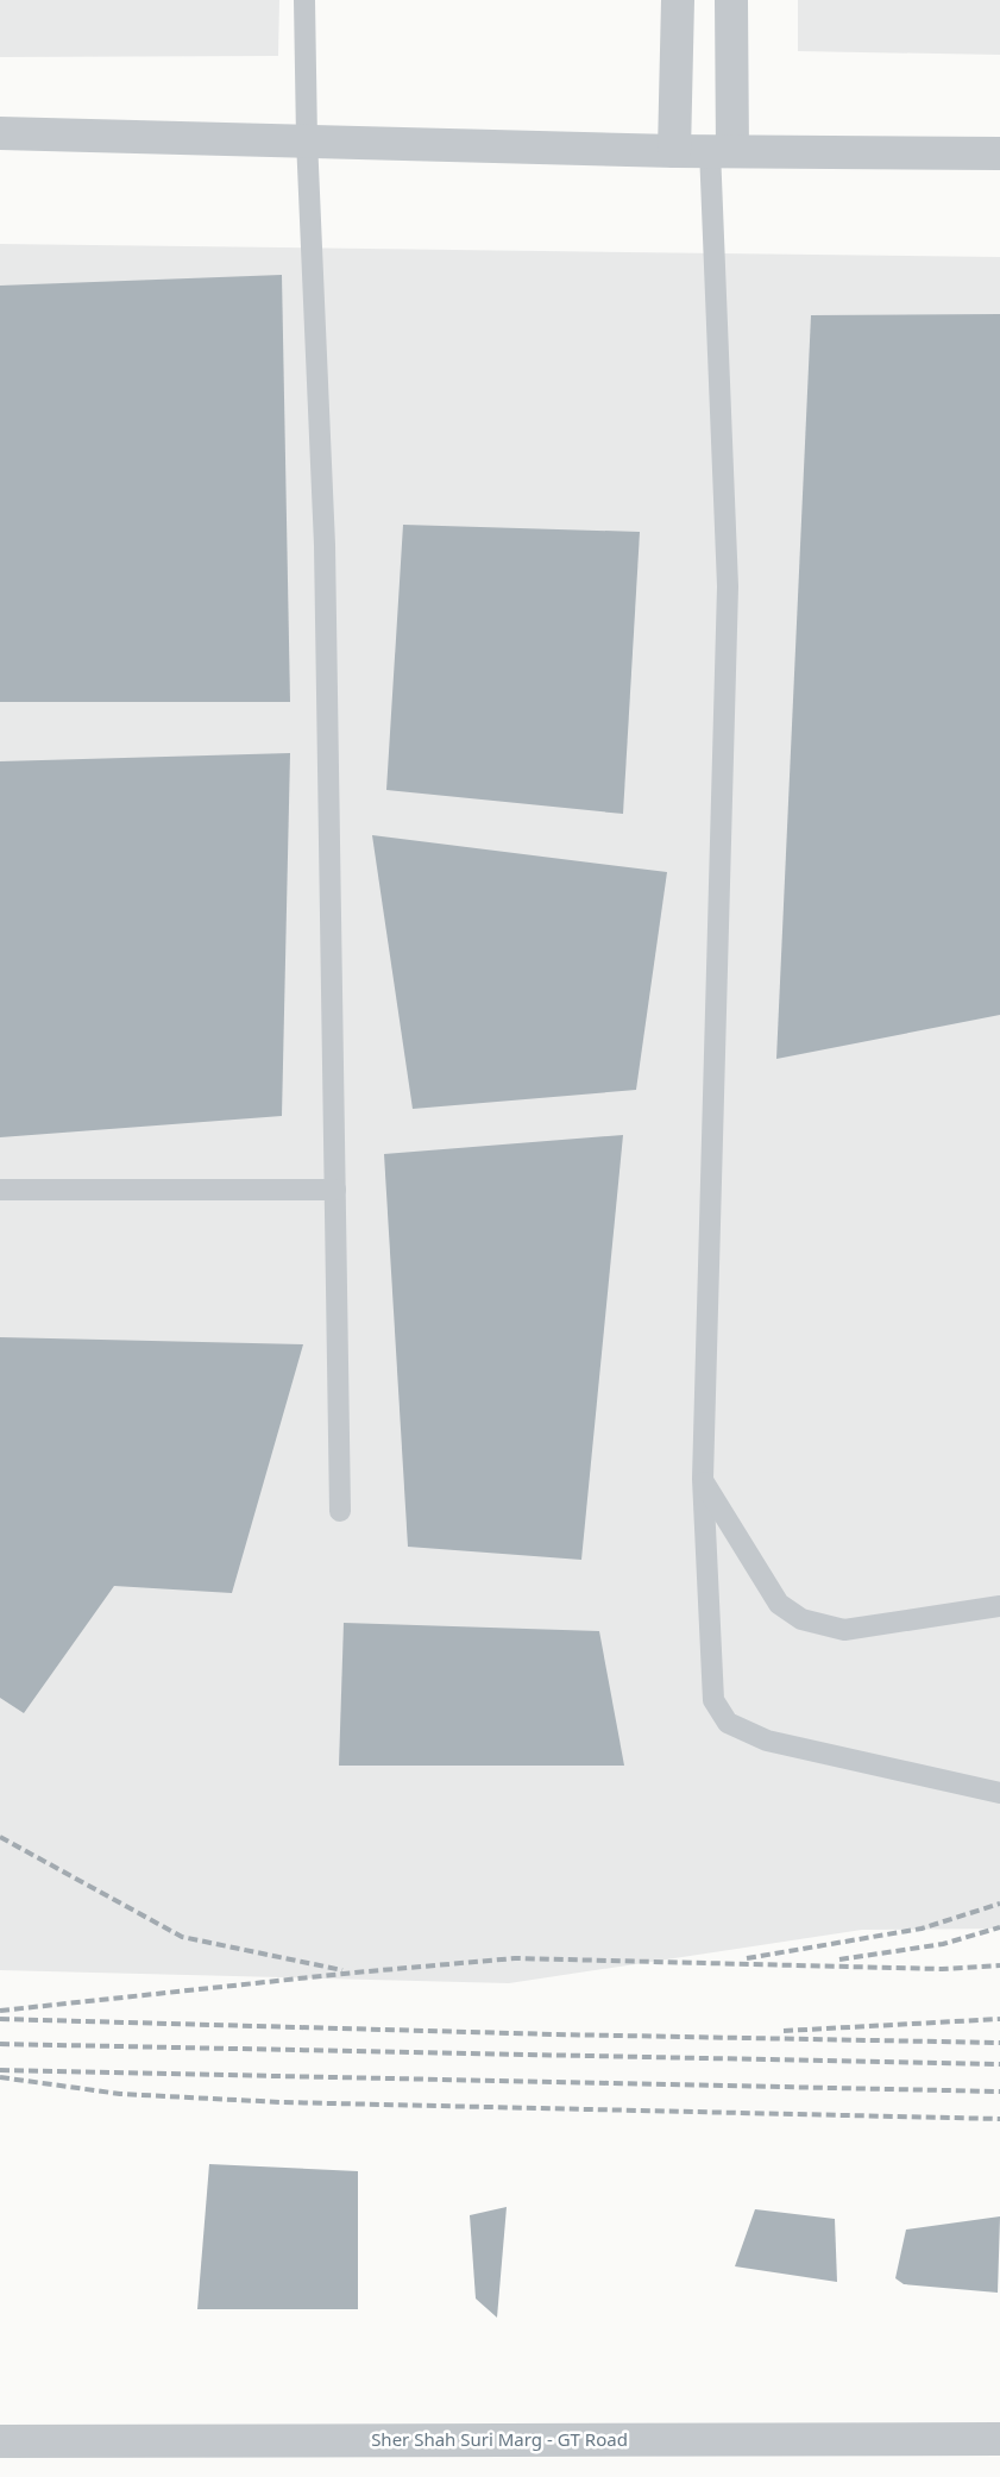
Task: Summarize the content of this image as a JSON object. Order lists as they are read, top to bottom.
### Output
{
  "streets": {
    "street": ["Sher Shah Suri Marg - GT Road"]
  }
}
